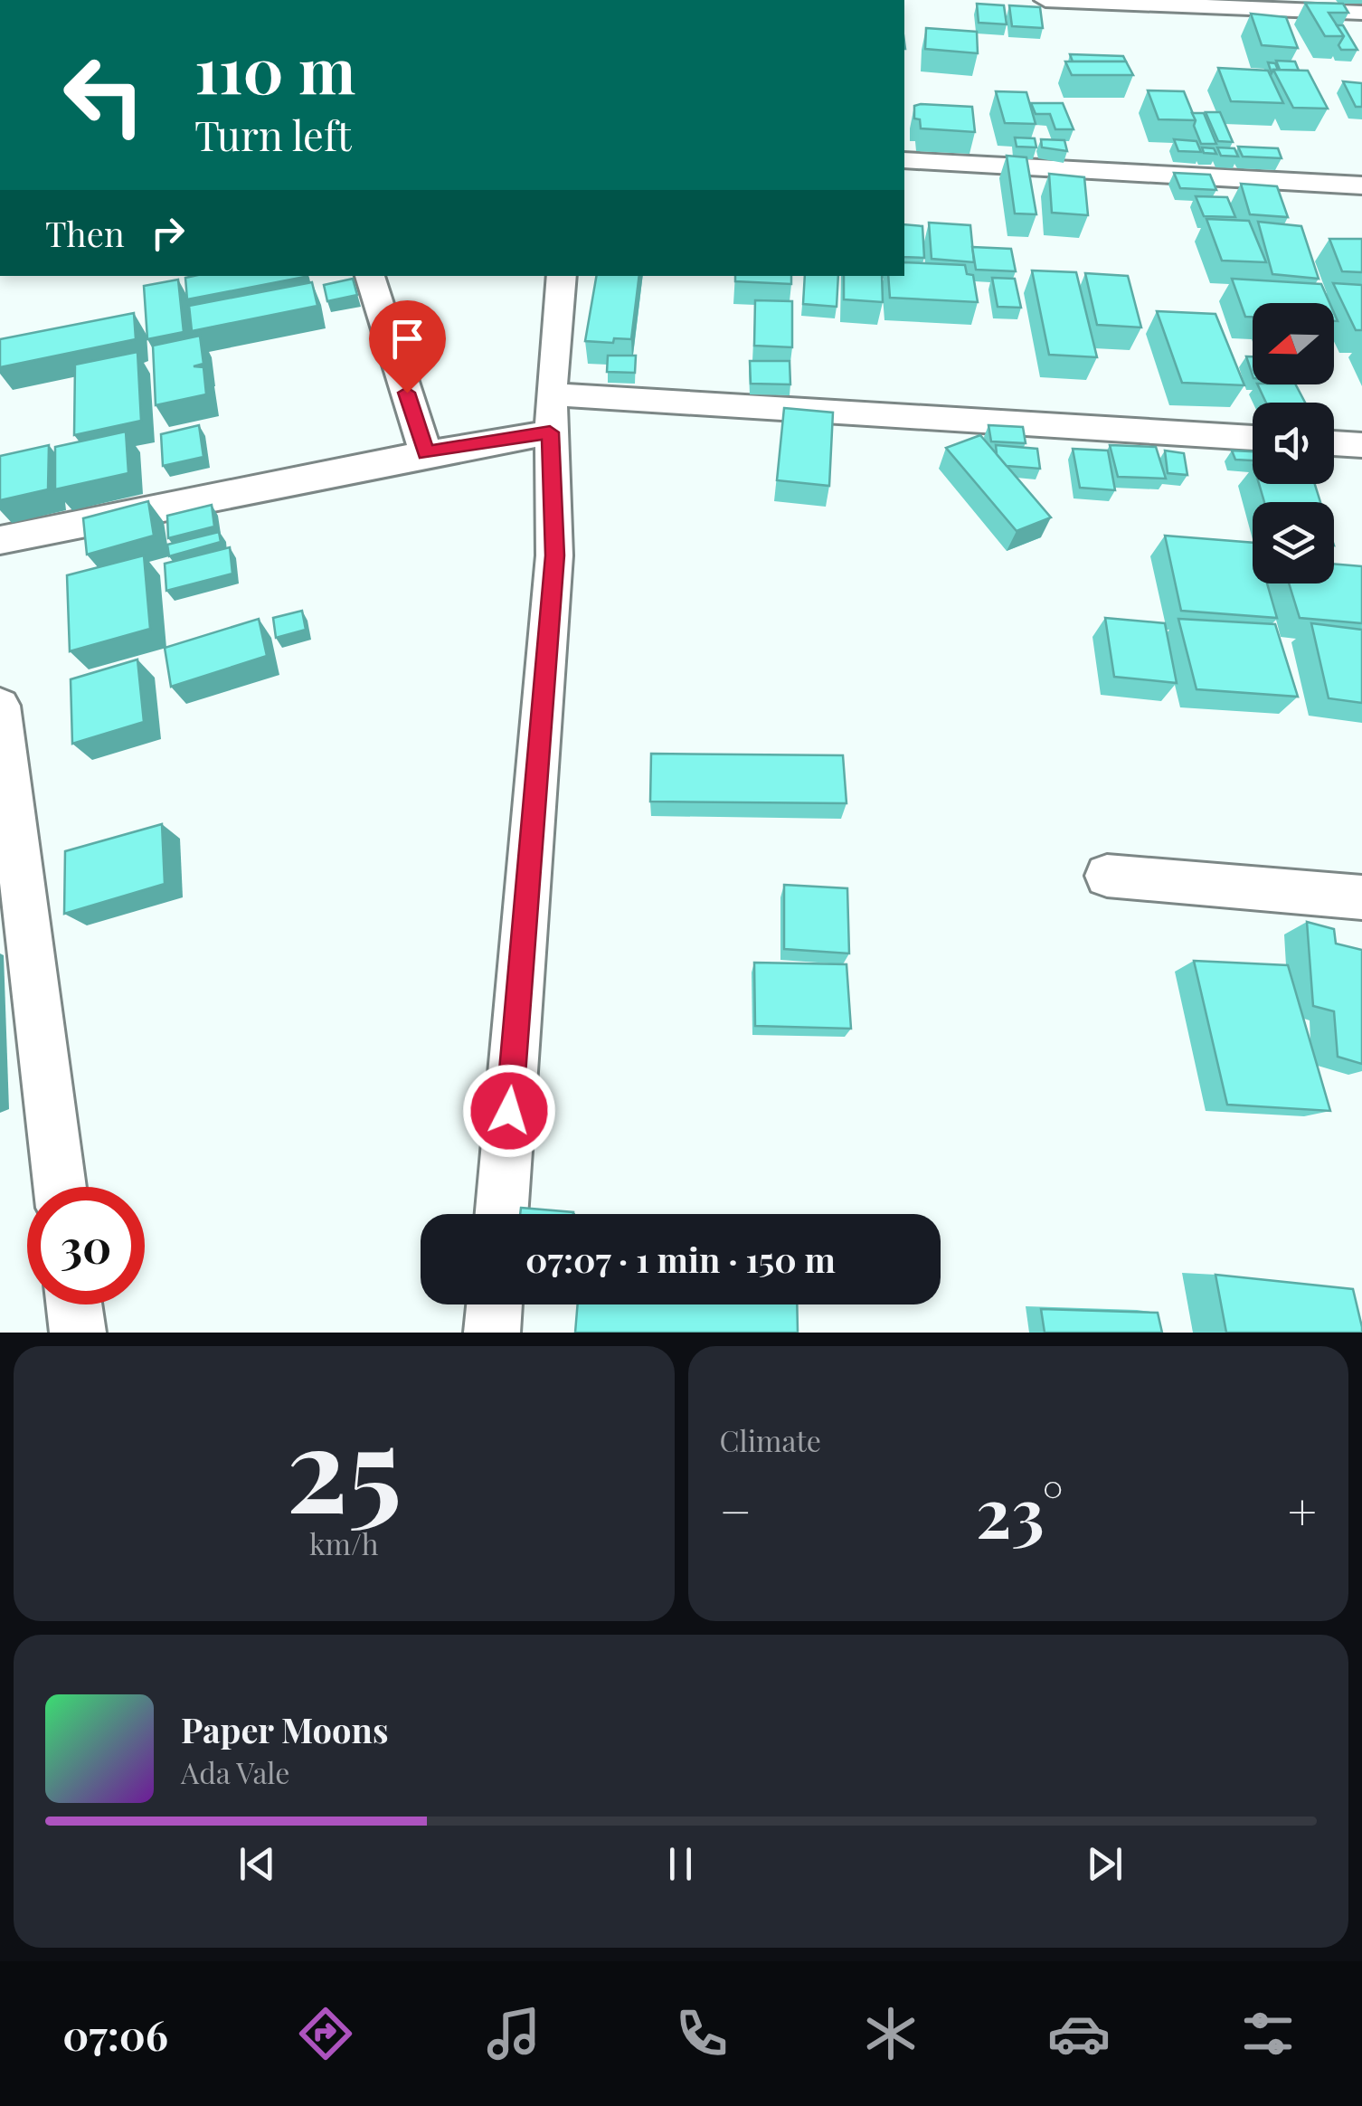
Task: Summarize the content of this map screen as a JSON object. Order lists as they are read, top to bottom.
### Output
{
  "north": "left",
  "page": {
    "turn": ["110 m", "Turn left"],
    "then": "Then",
    "limit": "30",
    "trip": "07:07 · 1 min · 150 m",
    "tile": [
      ["25", "km/h"],
      "Climate"
    ],
    "heat": ["−", "23°", "+"],
    "song": ["Paper Moons", "Ada Vale"],
    "tabs": "07:06"
  }
}
